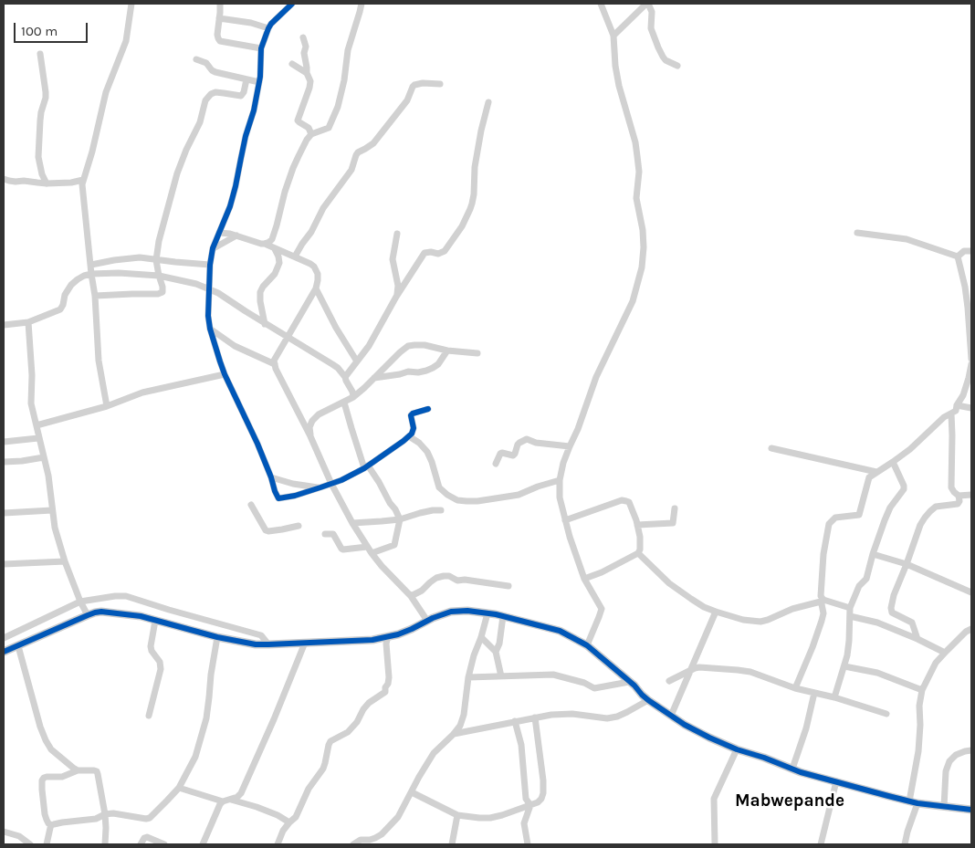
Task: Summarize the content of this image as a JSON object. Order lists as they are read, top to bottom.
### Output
{
  "districts": ["Mabwepande"],
  "scale_bar": "100 m"
}
